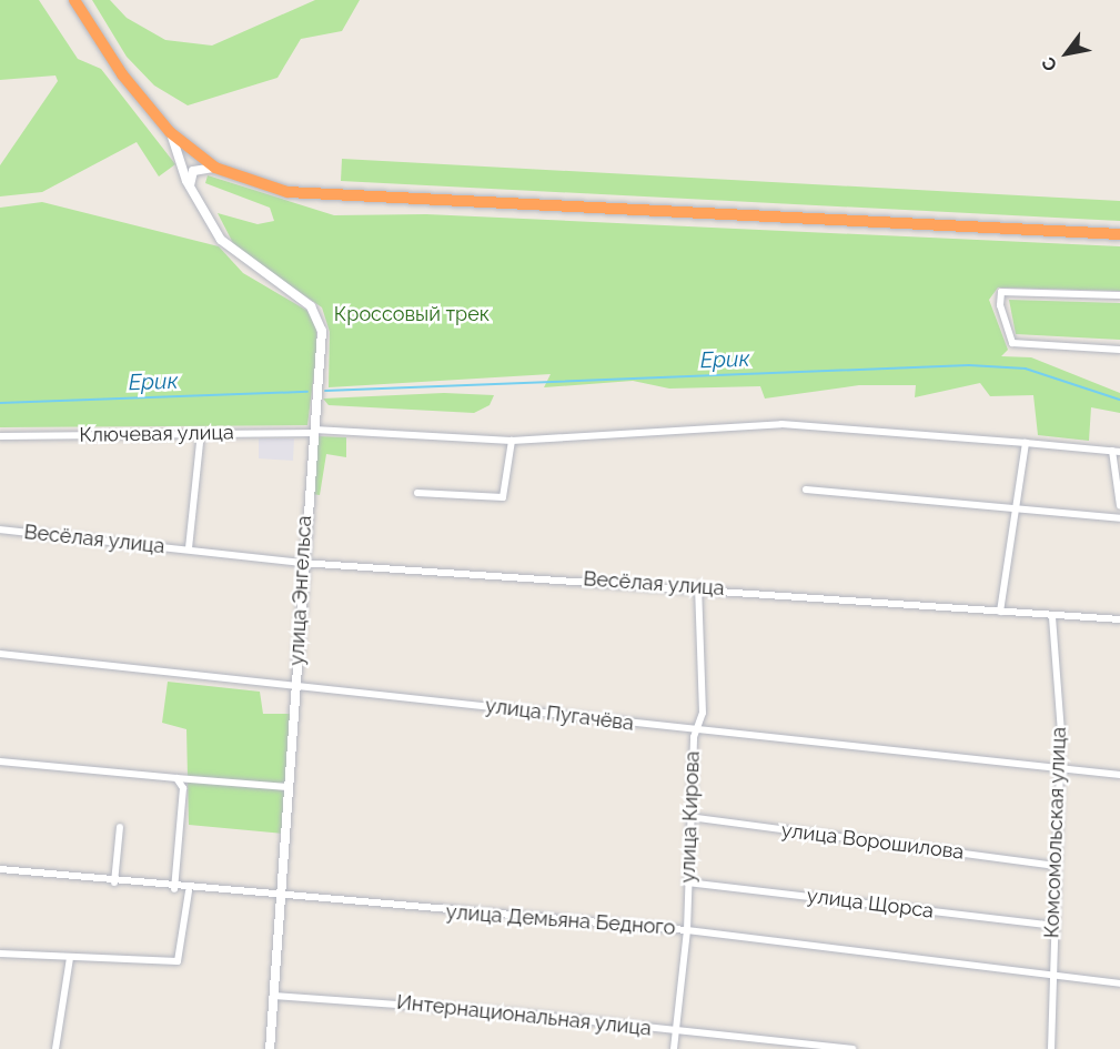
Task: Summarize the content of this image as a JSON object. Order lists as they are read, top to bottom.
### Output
{
  "streets": {
    "street": [
      "Ключевая улица",
      "Весёлая улица",
      "улица Энгельса",
      "улица Пугачёва",
      "улица Кирова",
      "Комсомольская улица",
      "улица Ворошилова",
      "улица Щорса",
      "улица Демьяна Бедного",
      "Интернациональная улица"
    ]
  },
  "crossings": [
    ["Ключевая улица", "Весёлая улица"],
    ["Ключевая улица", "улица Энгельса"],
    ["Весёлая улица", "улица Энгельса"],
    ["Весёлая улица", "улица Кирова"],
    ["Весёлая улица", "Комсомольская улица"],
    ["улица Энгельса", "улица Пугачёва"],
    ["улица Энгельса", "улица Демьяна Бедного"],
    ["улица Энгельса", "Интернациональная улица"],
    ["улица Пугачёва", "улица Кирова"],
    ["улица Пугачёва", "Комсомольская улица"],
    ["улица Кирова", "улица Ворошилова"],
    ["улица Кирова", "улица Щорса"],
    ["улица Кирова", "улица Демьяна Бедного"],
    ["улица Кирова", "Интернациональная улица"],
    ["Комсомольская улица", "улица Ворошилова"],
    ["Комсомольская улица", "улица Щорса"],
    ["Комсомольская улица", "улица Демьяна Бедного"]
  ],
  "water": ["Ерик"],
  "parks": ["Кроссовый трек"],
  "north": "bottom left"
}
